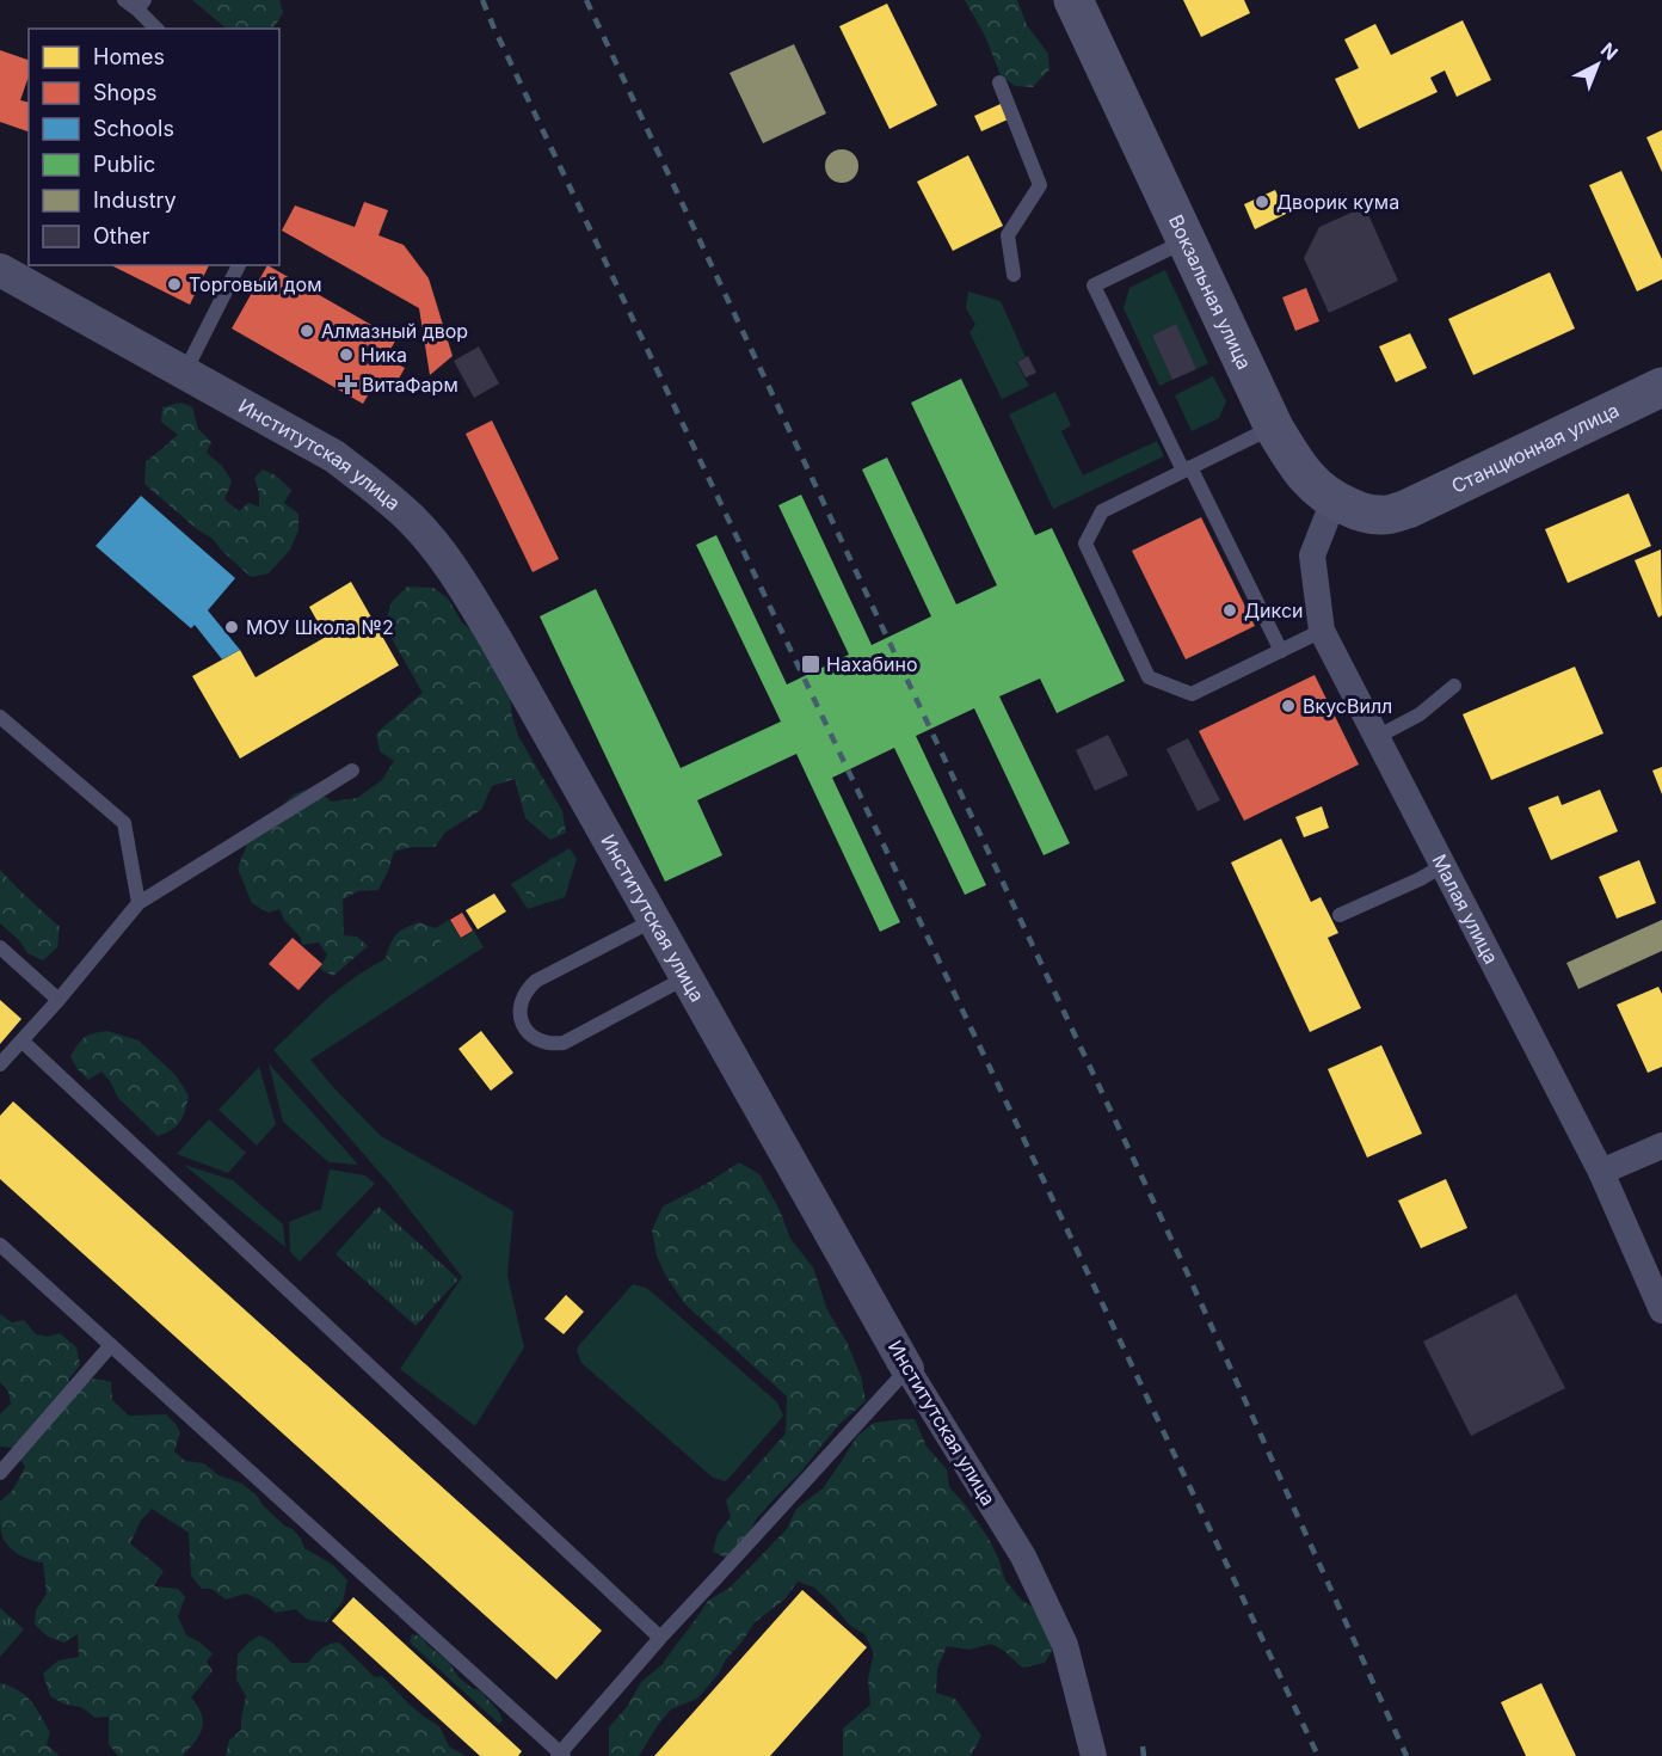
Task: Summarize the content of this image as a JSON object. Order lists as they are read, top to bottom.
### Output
{
  "streets": {
    "main road": ["Вокзальная улица", "Станционная улица"],
    "street": ["Институтская улица", "Малая улица"]
  },
  "crossings": [
    ["Вокзальная улица", "Станционная улица"],
    ["Вокзальная улица", "Малая улица"]
  ],
  "places": {
    "other": [
      "Дворик кума",
      "Торговый дом",
      "Алмазный двор",
      "Ника",
      "Дикси",
      "МОУ Школа №2",
      "ВкусВилл"
    ],
    "health": ["ВитаФарм"],
    "transit": ["Нахабино"]
  },
  "legend": [
    "Homes",
    "Shops",
    "Schools",
    "Public",
    "Industry",
    "Other"
  ],
  "north": "top right"
}
